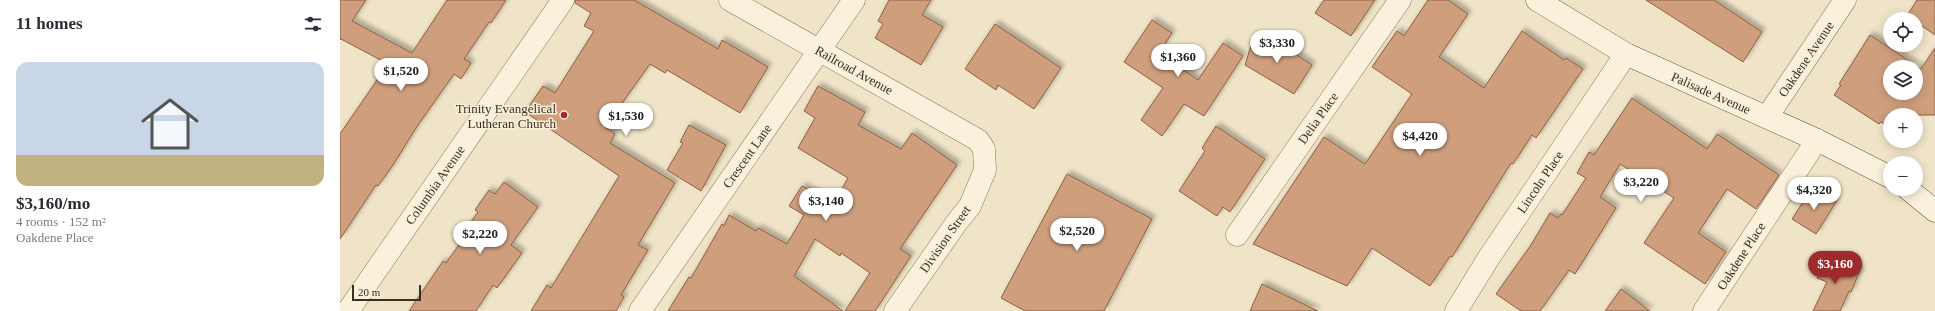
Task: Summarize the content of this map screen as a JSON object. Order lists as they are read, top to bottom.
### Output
{
  "streets": {
    "street": [
      "Oakdene Avenue",
      "Railroad Avenue",
      "Palisade Avenue",
      "Delia Place",
      "Crescent Lane",
      "Lincoln Place",
      "Columbia Avenue",
      "Division Street",
      "Oakdene Place"
    ]
  },
  "crossings": [
    ["Oakdene Avenue", "Palisade Avenue"],
    ["Railroad Avenue", "Crescent Lane"],
    ["Railroad Avenue", "Division Street"],
    ["Palisade Avenue", "Lincoln Place"],
    ["Palisade Avenue", "Oakdene Place"]
  ],
  "places": ["Trinity Evangelical Lutheran Church"],
  "scale_bar": "20 m",
  "page": {
    "heading": "11 homes",
    "map_buttons": ["+", "−"],
    "price": [
      "$3,330",
      "$1,360",
      "$1,520",
      "$1,530",
      "$4,420",
      "$3,220",
      "$4,320",
      "$3,140",
      "$2,520",
      "$2,220",
      "$3,160"
    ],
    "list": [
      {
        "name": "$3,160/mo",
        "note": "4 rooms · 152 m² · Oakdene Place"
      }
    ],
    "scale": "20 m"
  }
}
